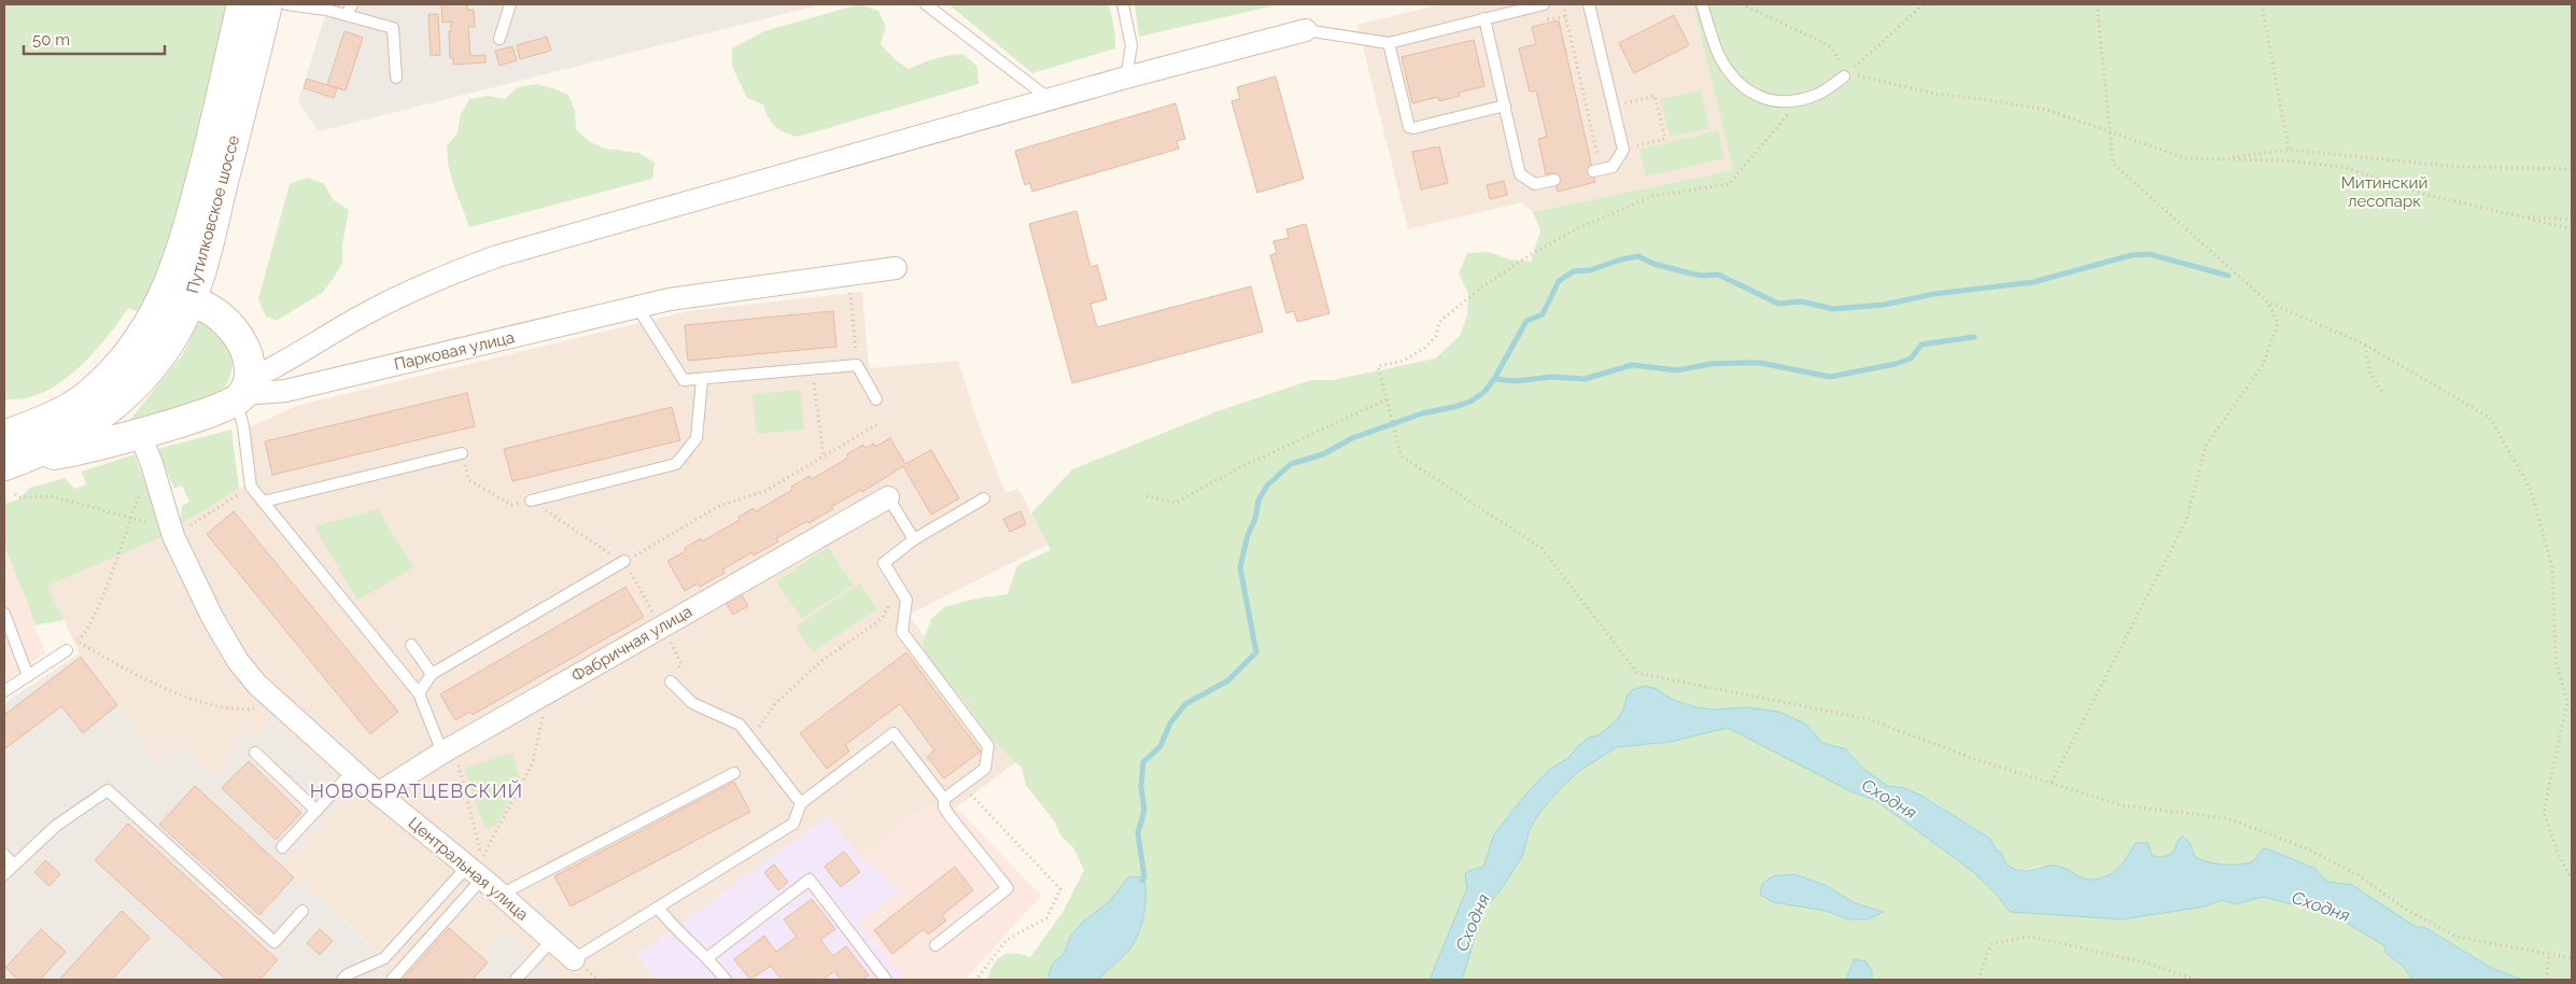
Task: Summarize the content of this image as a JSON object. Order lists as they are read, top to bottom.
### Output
{
  "streets": {
    "main road": ["Путилковское шоссе", "Парковая улица"],
    "street": ["Фабричная улица", "Центральная улица"]
  },
  "crossings": [
    ["Путилковское шоссе", "Парковая улица"],
    ["Парковая улица", "Центральная улица"],
    ["Фабричная улица", "Центральная улица"]
  ],
  "districts": ["НОВОБРАТЦЕВСКИЙ"],
  "water": ["Сходня"],
  "parks": ["Митинский лесопарк"],
  "scale_bar": "50 m"
}
